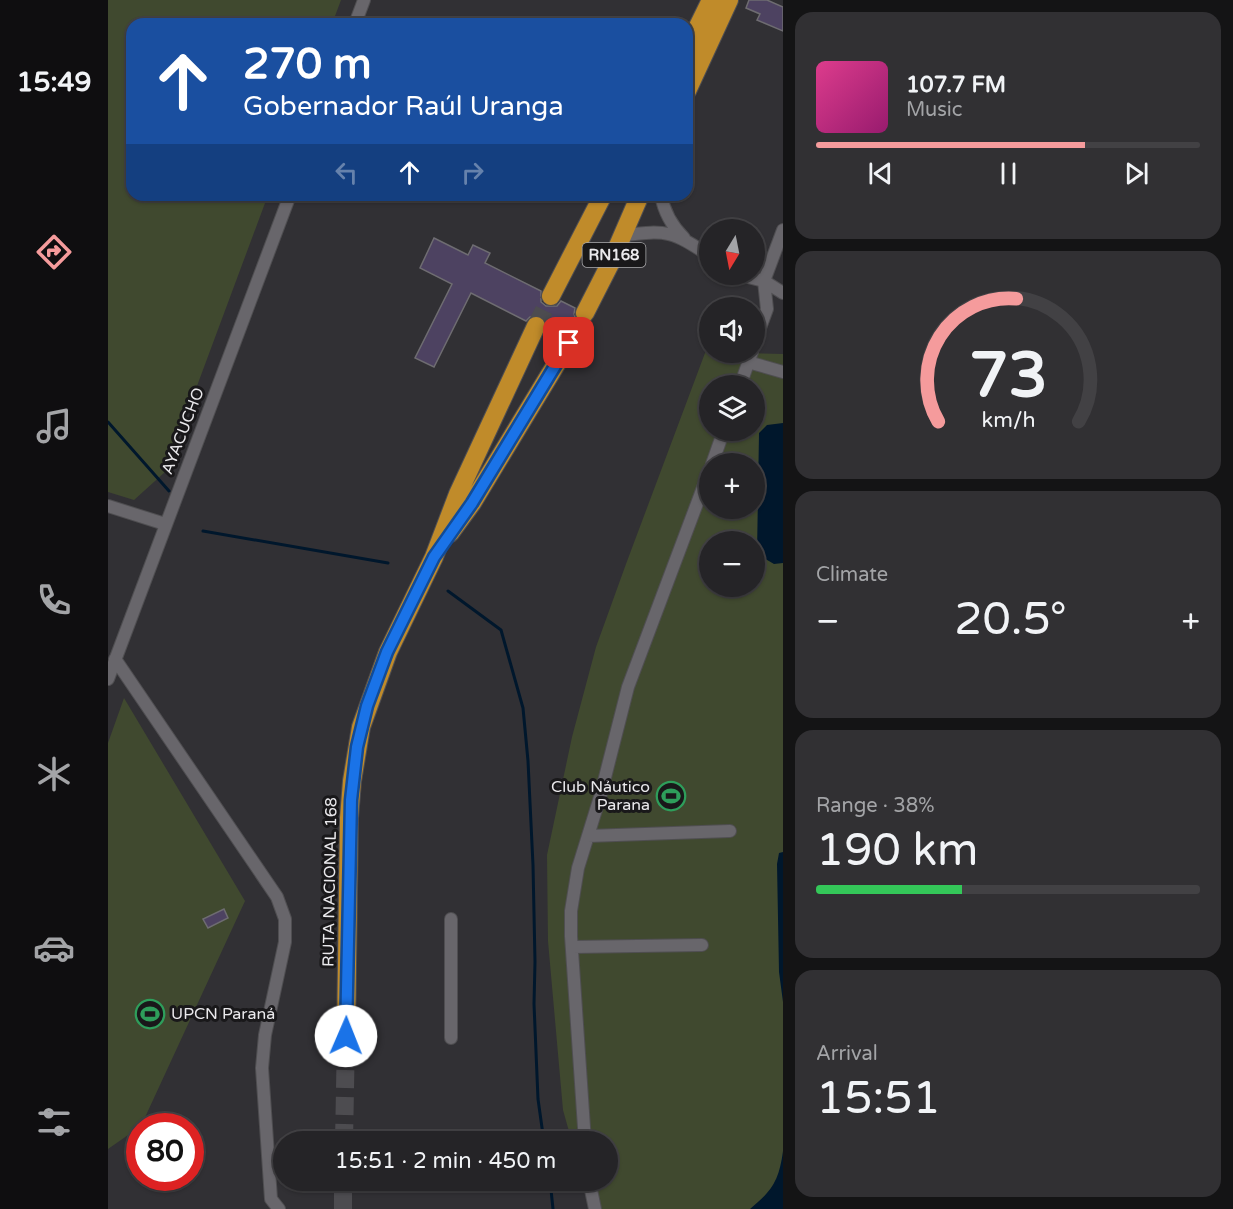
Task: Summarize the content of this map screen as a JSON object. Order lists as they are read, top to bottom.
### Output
{
  "streets": {
    "highway": ["RN168", "RUTA NACIONAL 168"],
    "street": ["AYACUCHO"]
  },
  "places": {
    "sports": ["Club Náutico Parana", "UPCN Paraná"]
  },
  "north": "bottom",
  "page": {
    "tabs": "15:49",
    "turn": ["270 m", "Gobernador Raúl Uranga"],
    "song": ["107.7 FM", "Music"],
    "map_buttons": ["+", "−"],
    "tile": [
      "Climate",
      ["Range · 38%", "190 km"],
      ["Arrival", "15:51"]
    ],
    "heat": ["−", "20.5°", "+"],
    "limit": "80",
    "trip": "15:51 · 2 min · 450 m",
    "gauge": ["73", "km/h"]
  }
}
